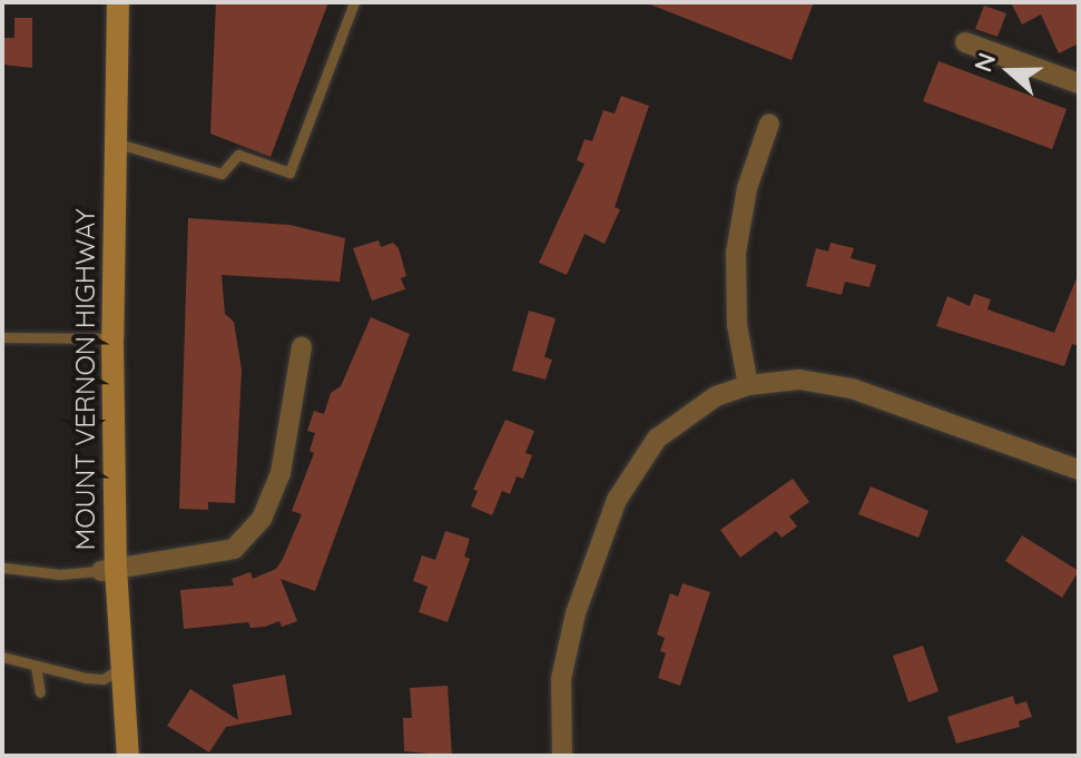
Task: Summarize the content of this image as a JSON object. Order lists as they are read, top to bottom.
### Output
{
  "streets": {
    "main road": ["MOUNT VERNON HIGHWAY"]
  },
  "north": "left"
}
